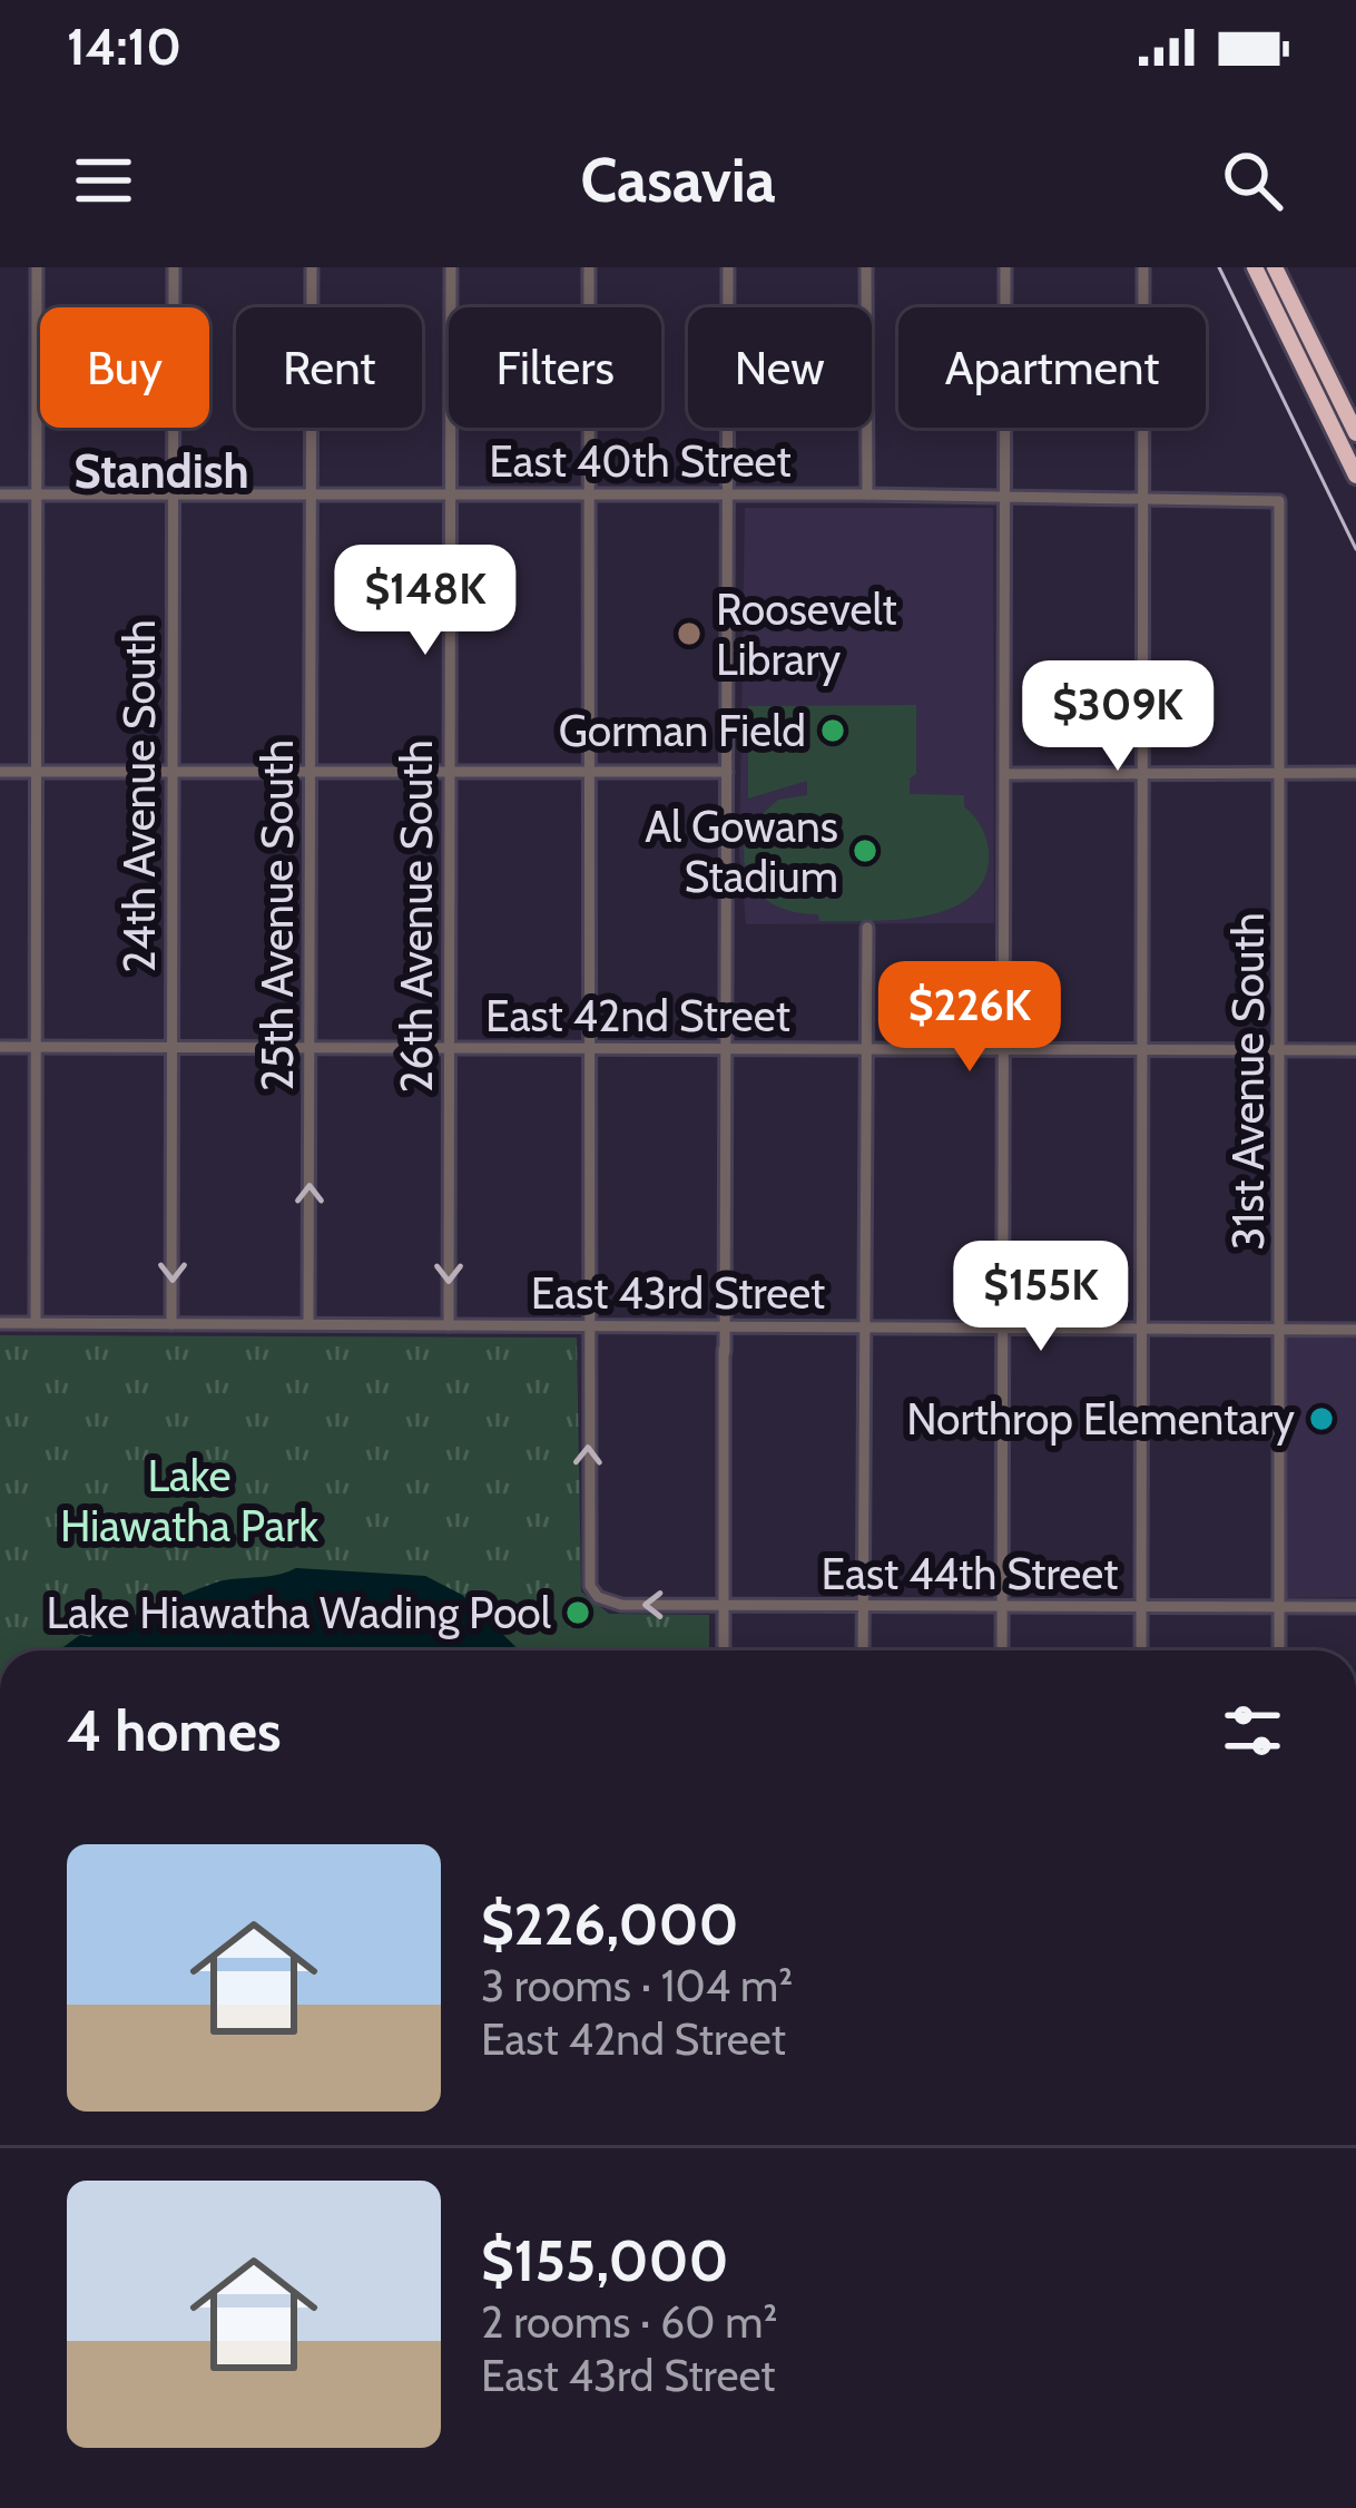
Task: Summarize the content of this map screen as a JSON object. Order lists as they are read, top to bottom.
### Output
{
  "streets": {
    "street": [
      "East 40th Street",
      "24th Avenue South",
      "25th Avenue South",
      "26th Avenue South",
      "East 42nd Street",
      "31st Avenue South",
      "East 43rd Street",
      "East 44th Street"
    ]
  },
  "crossings": [
    ["East 40th Street", "24th Avenue South"],
    ["East 40th Street", "25th Avenue South"],
    ["East 40th Street", "26th Avenue South"],
    ["East 40th Street", "31st Avenue South"],
    ["24th Avenue South", "East 42nd Street"],
    ["24th Avenue South", "East 43rd Street"],
    ["25th Avenue South", "East 42nd Street"],
    ["25th Avenue South", "East 43rd Street"],
    ["26th Avenue South", "East 42nd Street"],
    ["26th Avenue South", "East 43rd Street"],
    ["East 42nd Street", "31st Avenue South"],
    ["31st Avenue South", "East 43rd Street"],
    ["31st Avenue South", "East 44th Street"],
    ["East 43rd Street", "East 44th Street"]
  ],
  "districts": ["Standish"],
  "parks": ["Lake Hiawatha Park"],
  "places": [
    "Roosevelt Library",
    "Gorman Field",
    "Al Gowans Stadium",
    "Northrop Elementary",
    "Lake Hiawatha Wading Pool"
  ],
  "page": {
    "status": "14:10",
    "header": "Casavia",
    "chip": [
      "Buy",
      "Rent",
      "Filters",
      "New",
      "Apartment"
    ],
    "price": [
      "$148K",
      "$309K",
      "$226K",
      "$155K"
    ],
    "heading": "4 homes",
    "list": [
      {
        "name": "$226,000",
        "note": "3 rooms · 104 m² · East 42nd Street"
      },
      {
        "name": "$155,000",
        "note": "2 rooms · 60 m² · East 43rd Street"
      }
    ]
  }
}
